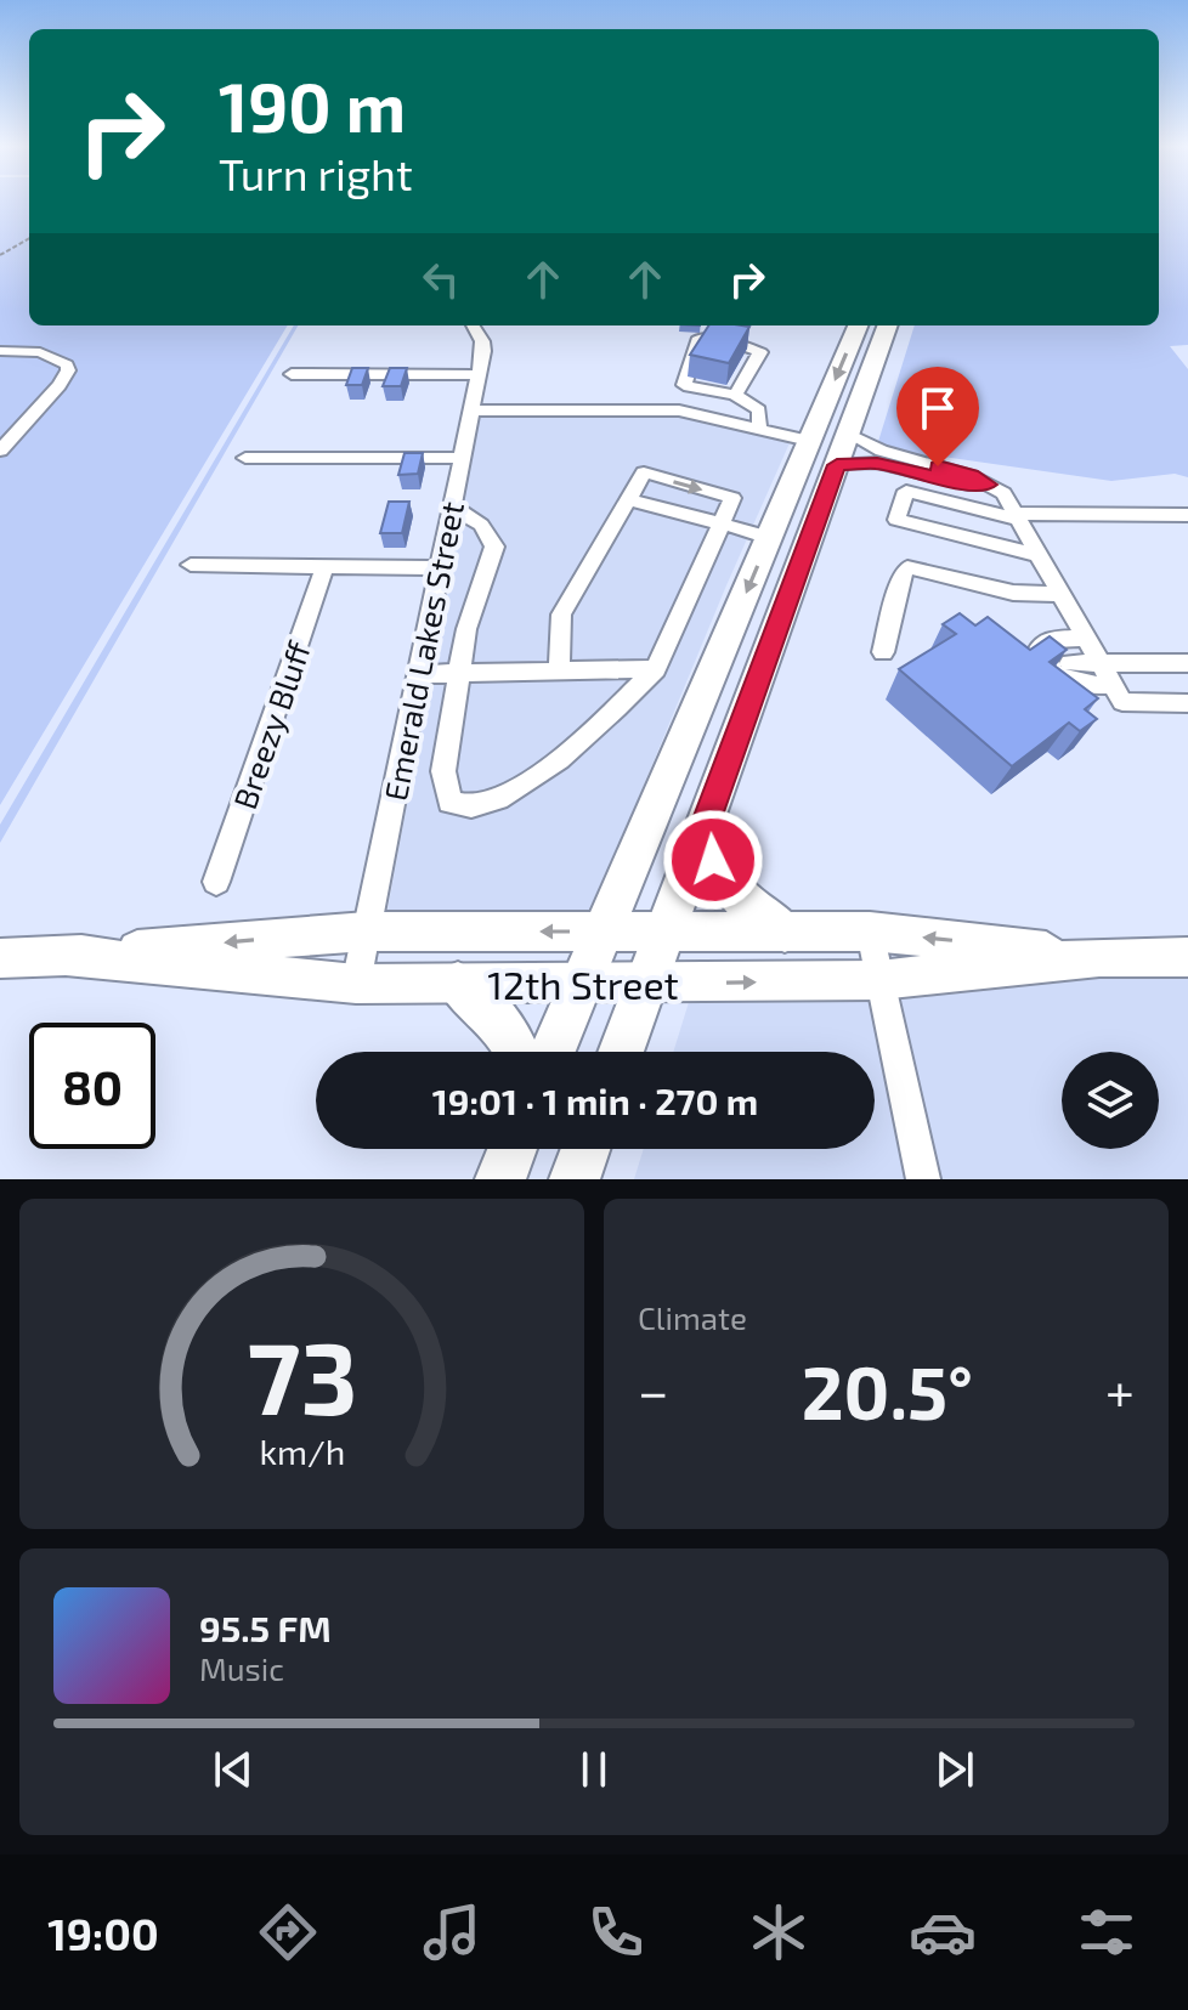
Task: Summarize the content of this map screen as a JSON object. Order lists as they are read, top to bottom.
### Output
{
  "streets": {
    "main road": ["12th Street"],
    "street": ["Emerald Lakes Street", "Breezy Bluff"]
  },
  "crossings": [
    ["Emerald Lakes Street", "12th Street"]
  ],
  "page": {
    "turn": ["190 m", "Turn right"],
    "limit": "80",
    "trip": "19:01 · 1 min · 270 m",
    "tile": "Climate",
    "heat": ["−", "20.5°", "+"],
    "song": ["95.5 FM", "Music"],
    "tabs": "19:00",
    "gauge": ["73", "km/h"]
  }
}
